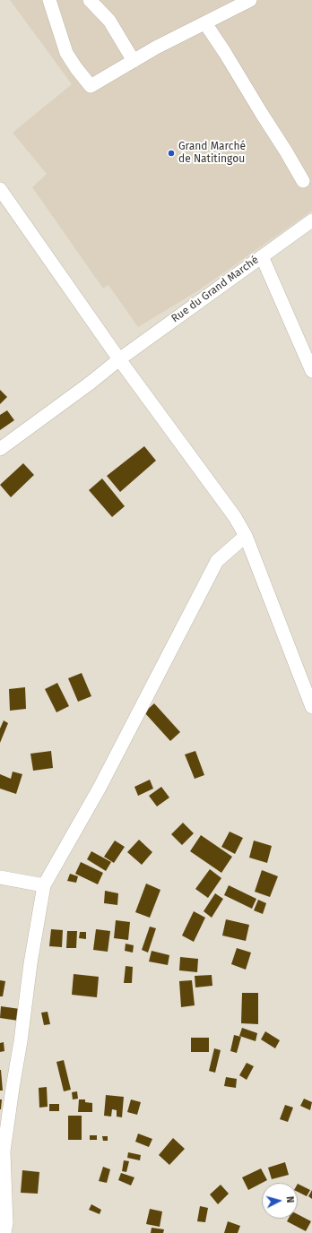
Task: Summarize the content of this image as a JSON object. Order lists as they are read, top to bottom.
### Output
{
  "streets": {
    "street": ["Rue du Grand Marché"]
  },
  "places": ["Grand Marché de Natitingou"],
  "north": "right"
}
